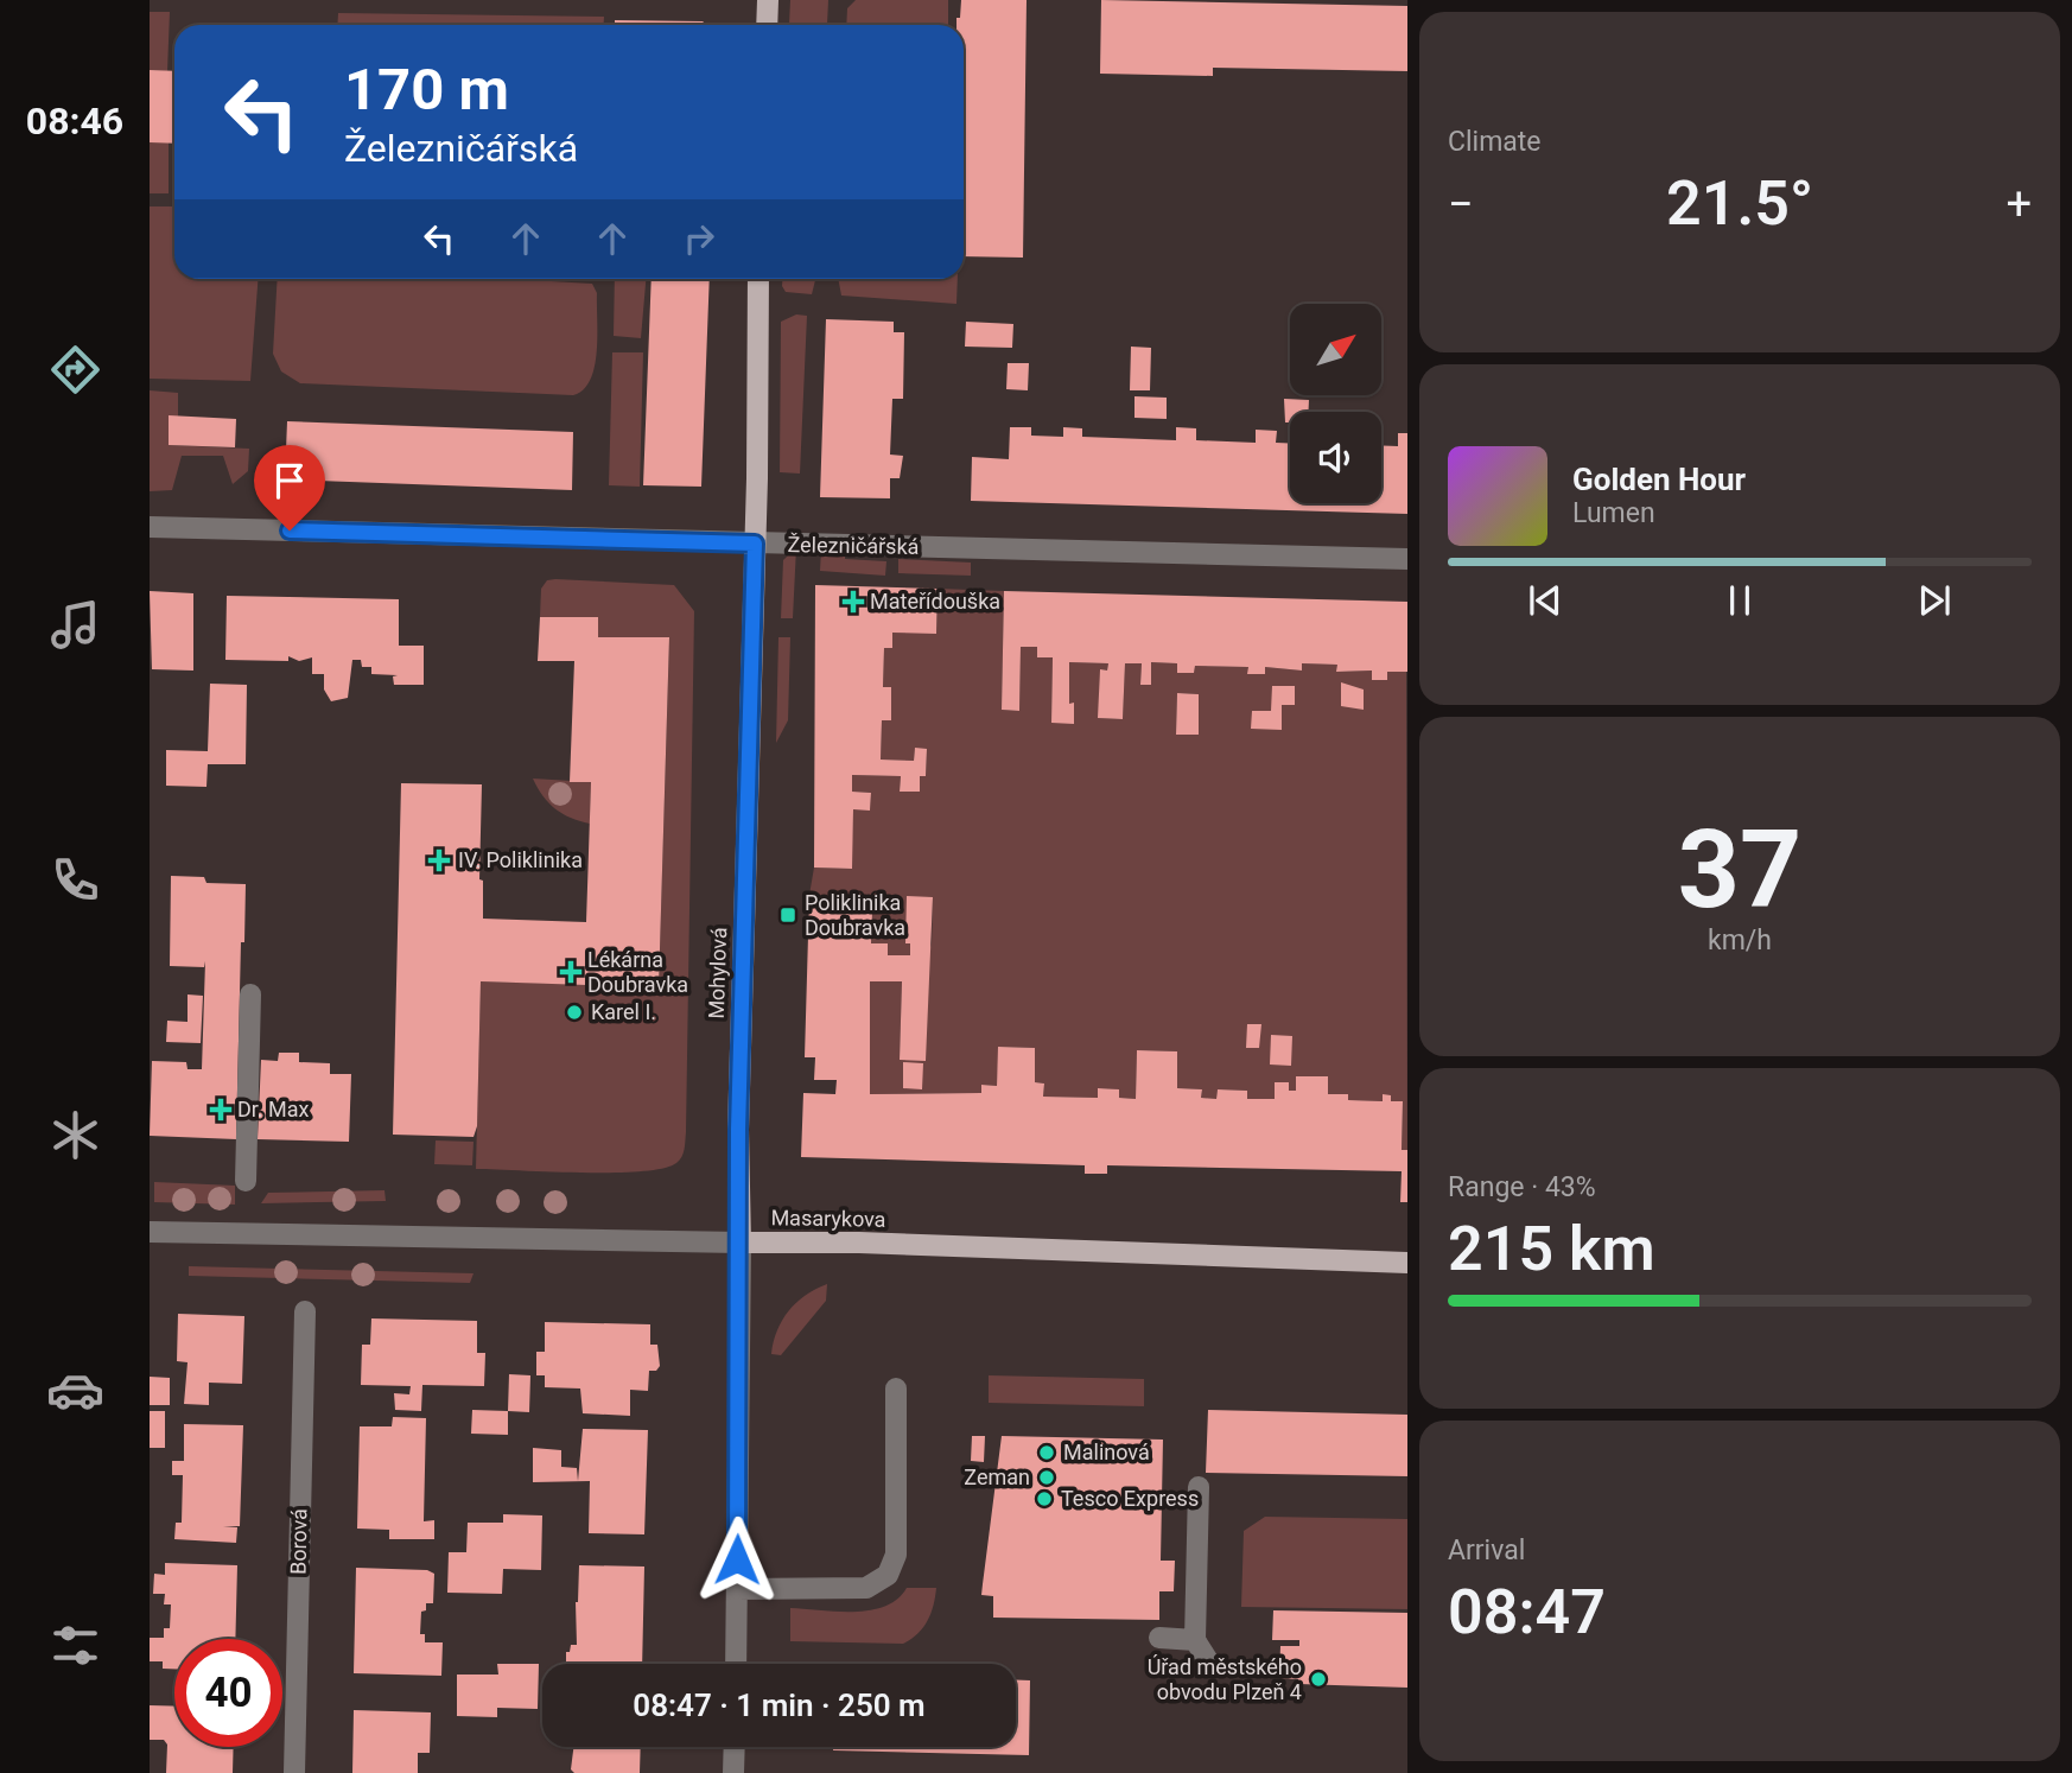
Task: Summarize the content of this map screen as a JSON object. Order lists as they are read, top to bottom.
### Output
{
  "streets": {
    "main road": ["Mohylová", "Masarykova"],
    "street": ["Železničářská", "Borová"]
  },
  "crossings": [
    ["Železničářská", "Mohylová"],
    ["Mohylová", "Masarykova"]
  ],
  "places": {
    "health": [
      "Mateřídouška",
      "IV. Poliklinika",
      "Lékárna Doubravka",
      "Dr. Max"
    ],
    "transit": ["Poliklinika Doubravka"],
    "other": [
      "Karel I.",
      "Malinová",
      "Zeman",
      "Tesco Express",
      "Úřad městského obvodu Plzeň 4"
    ]
  },
  "north": "top right",
  "page": {
    "tabs": "08:46",
    "tile": [
      "Climate",
      ["37", "km/h"],
      ["Range · 43%", "215 km"],
      ["Arrival", "08:47"]
    ],
    "turn": ["170 m", "Železničářská"],
    "heat": ["−", "21.5°", "+"],
    "song": ["Golden Hour", "Lumen"],
    "limit": "40",
    "trip": "08:47 · 1 min · 250 m"
  }
}
